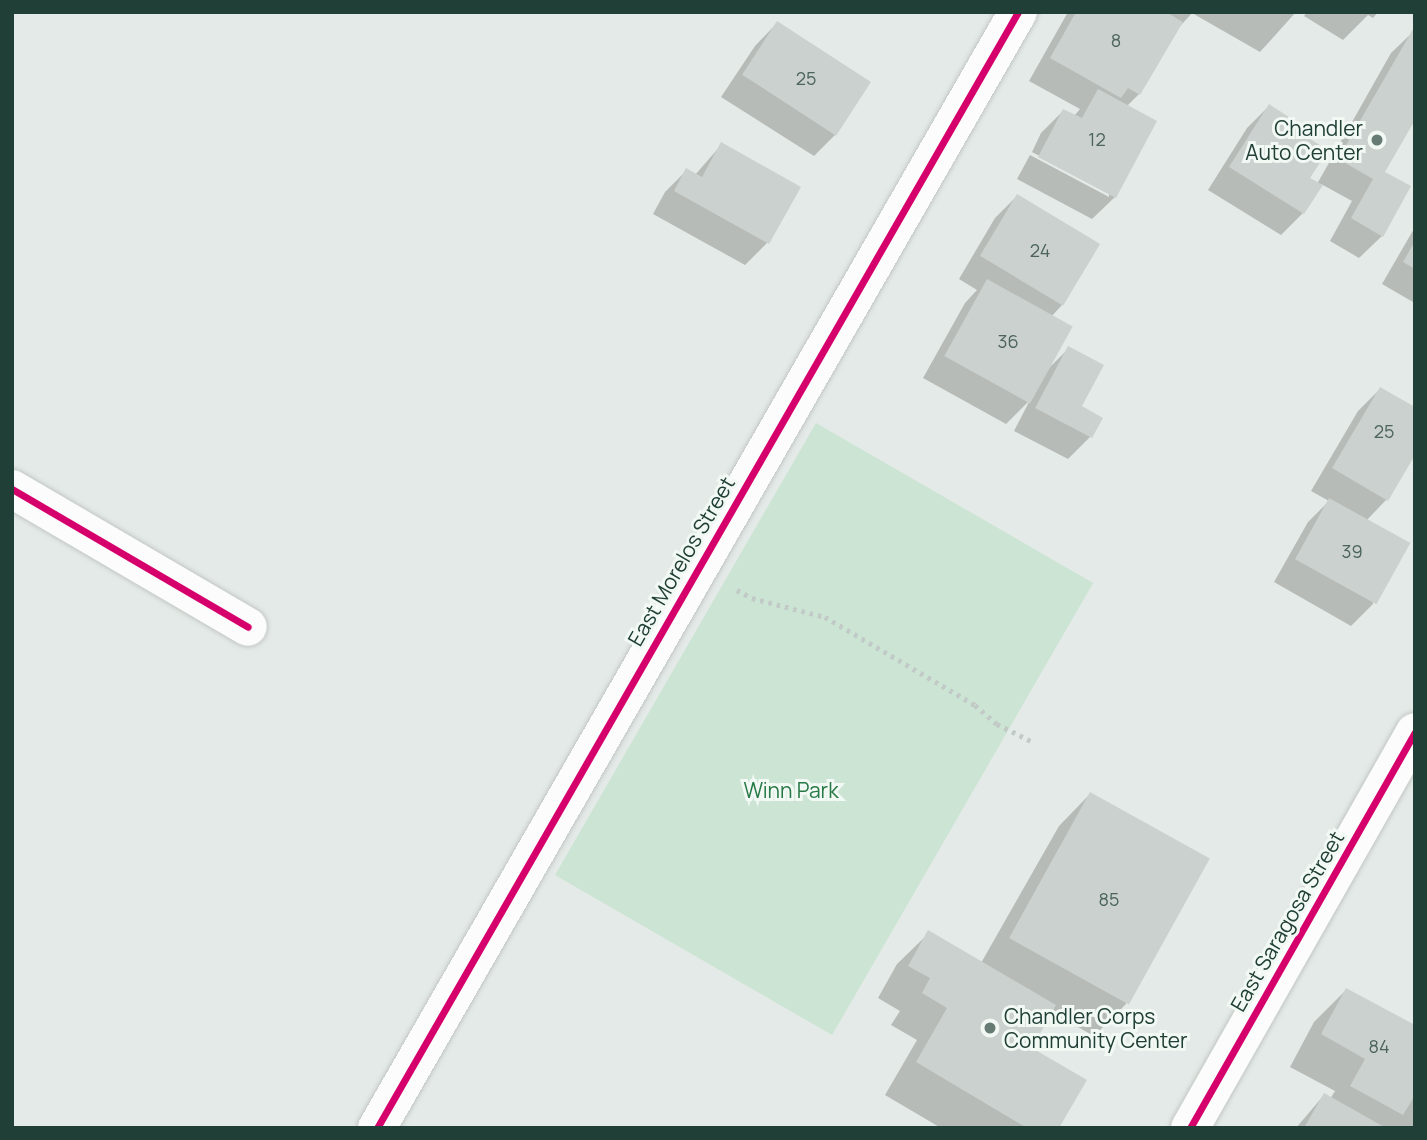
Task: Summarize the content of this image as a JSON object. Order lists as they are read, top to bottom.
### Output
{
  "streets": {
    "street": ["East Morelos Street", "East Saragosa Street"]
  },
  "parks": ["Winn Park"],
  "places": ["Chandler Auto Center", "Chandler Corps Community Center"],
  "house_numbers": [
    "8",
    "25",
    "12",
    "24",
    "36",
    "25",
    "39",
    "85",
    "84"
  ]
}
